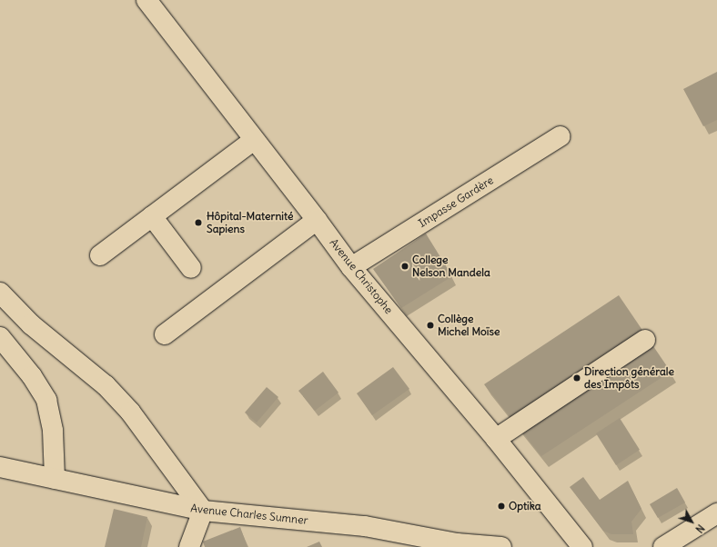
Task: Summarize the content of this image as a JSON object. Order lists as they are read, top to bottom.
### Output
{
  "streets": {
    "street": ["Impasse Gardère", "Avenue Christophe", "Avenue Charles Sumner"]
  },
  "crossings": [
    ["Impasse Gardère", "Avenue Christophe"]
  ],
  "places": [
    "Hôpital-Maternité Sapiens",
    "College Nelson Mandela",
    "Collège Michel Moïse",
    "Direction générale des Impôts",
    "Optika"
  ],
  "north": "bottom right"
}
